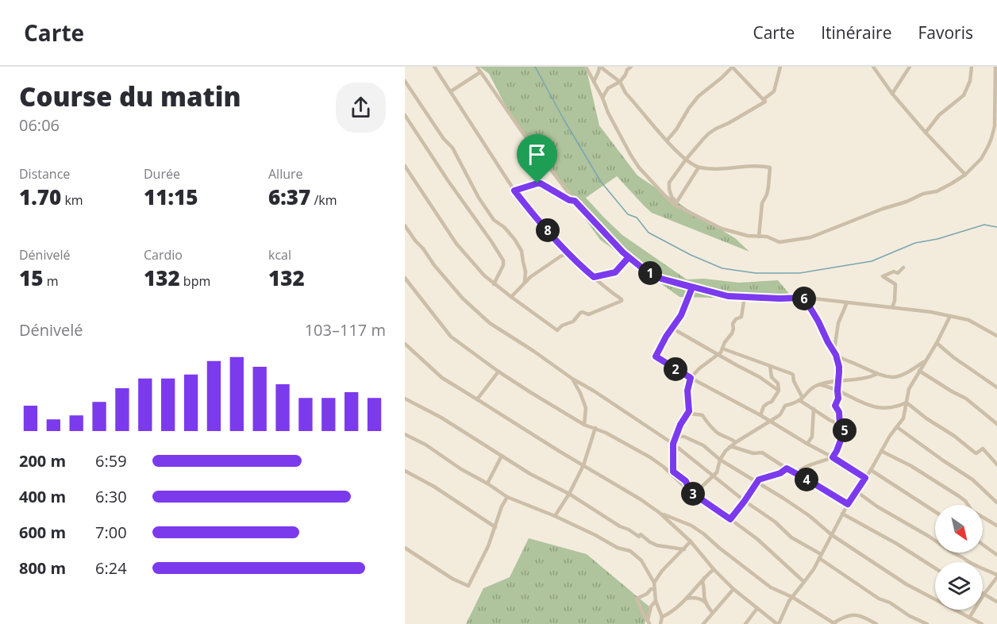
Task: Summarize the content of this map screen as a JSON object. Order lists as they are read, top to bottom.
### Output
{
  "north": "bottom right",
  "page": {
    "header": "Carte",
    "nav": ["Carte", "Itinéraire", "Favoris"],
    "heading": ["Course du matin", "06:06"],
    "stats": [
      ["Distance", "1.70 km"],
      ["Durée", "11:15"],
      ["Allure", "6:37 /km"],
      ["Dénivelé", "15 m"],
      ["Cardio", "132 bpm"],
      ["kcal", "132"]
    ],
    "pins": [
      "8",
      "1",
      "6",
      "2",
      "5",
      "4",
      "3"
    ],
    "chart": ["Dénivelé", "103–117 m"],
    "list": [
      {
        "name": "200 m",
        "note": "6:59"
      },
      {
        "name": "400 m",
        "note": "6:30"
      },
      {
        "name": "600 m",
        "note": "7:00"
      },
      {
        "name": "800 m",
        "note": "6:24"
      }
    ]
  }
}
